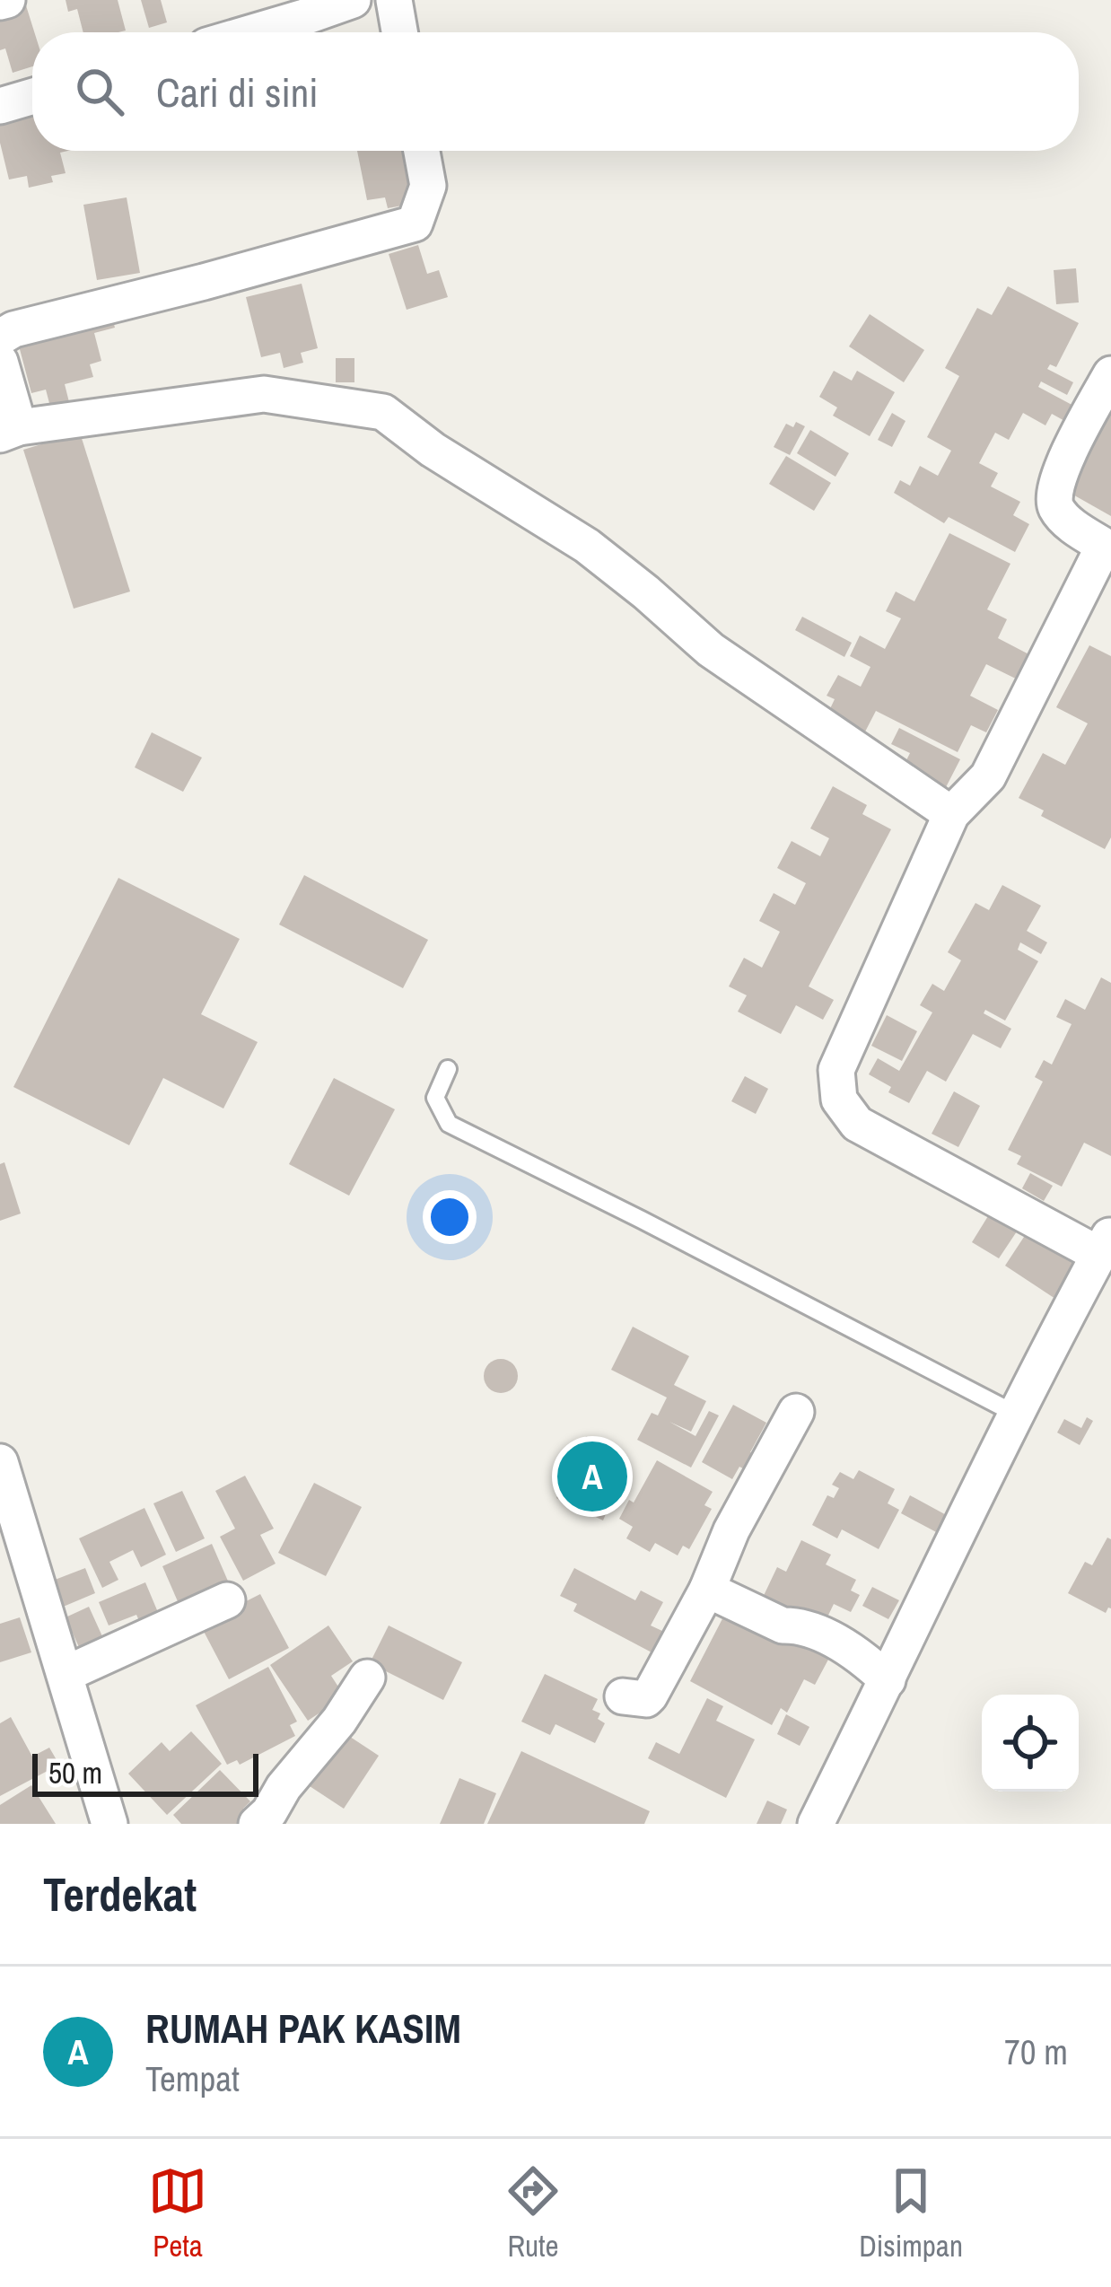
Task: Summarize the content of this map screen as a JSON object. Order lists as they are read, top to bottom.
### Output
{
  "scale_bar": "50 m",
  "page": {
    "search": "Cari di sini",
    "pins": "A",
    "scale": "50 m",
    "heading": "Terdekat",
    "list": [
      {
        "mark": "A",
        "name": "RUMAH PAK KASIM",
        "note": "Tempat",
        "value": "70 m"
      }
    ],
    "nav": ["Peta", "Rute", "Disimpan"]
  }
}
